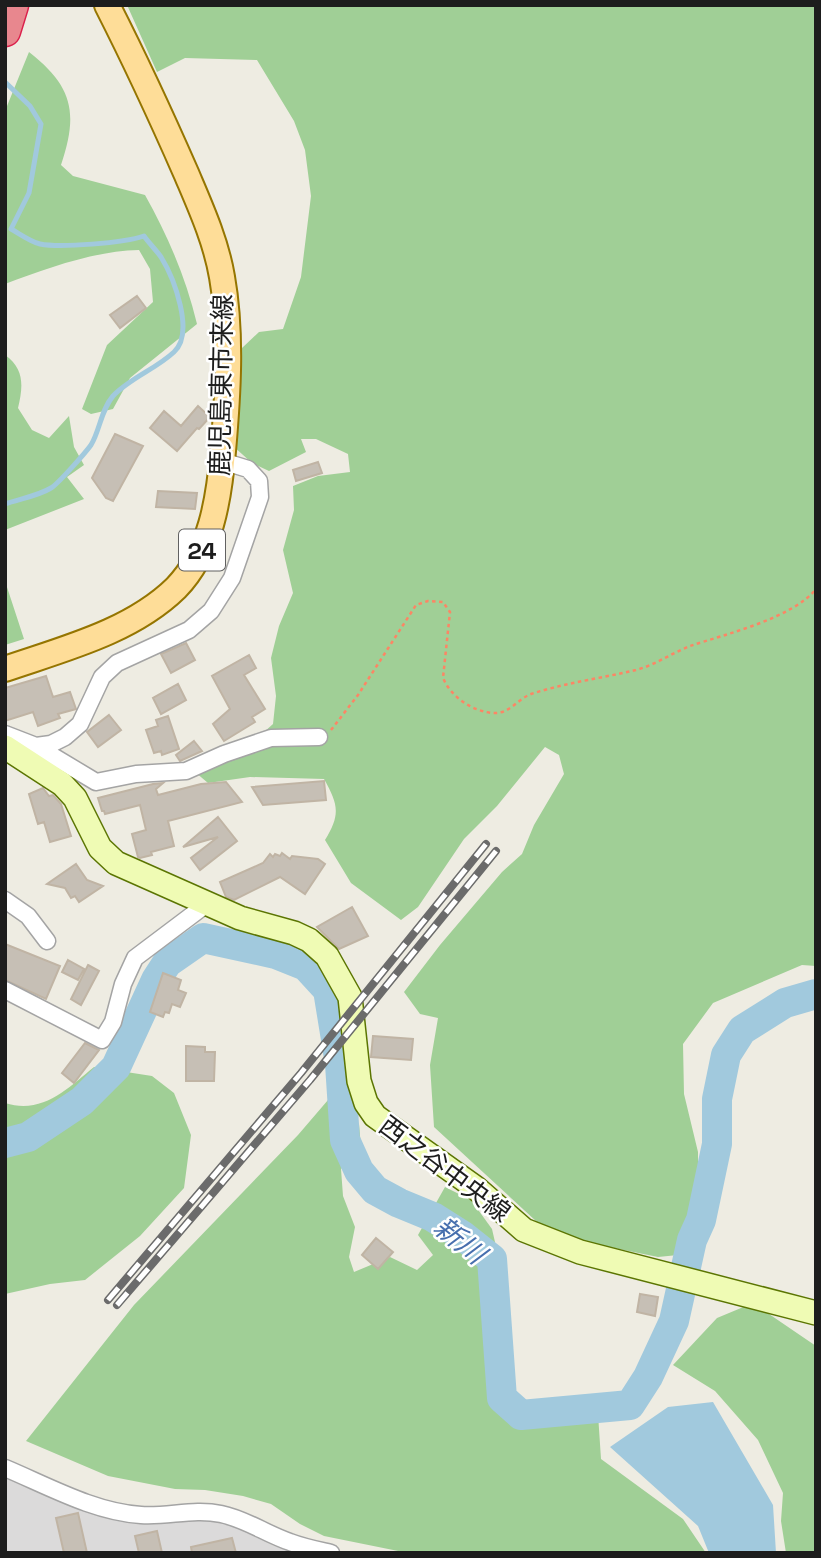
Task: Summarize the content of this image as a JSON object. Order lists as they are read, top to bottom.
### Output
{
  "streets": {
    "main road": ["鹿児島東市来線", "24"],
    "street": ["西之谷中央線"]
  },
  "water": ["新川"]
}
